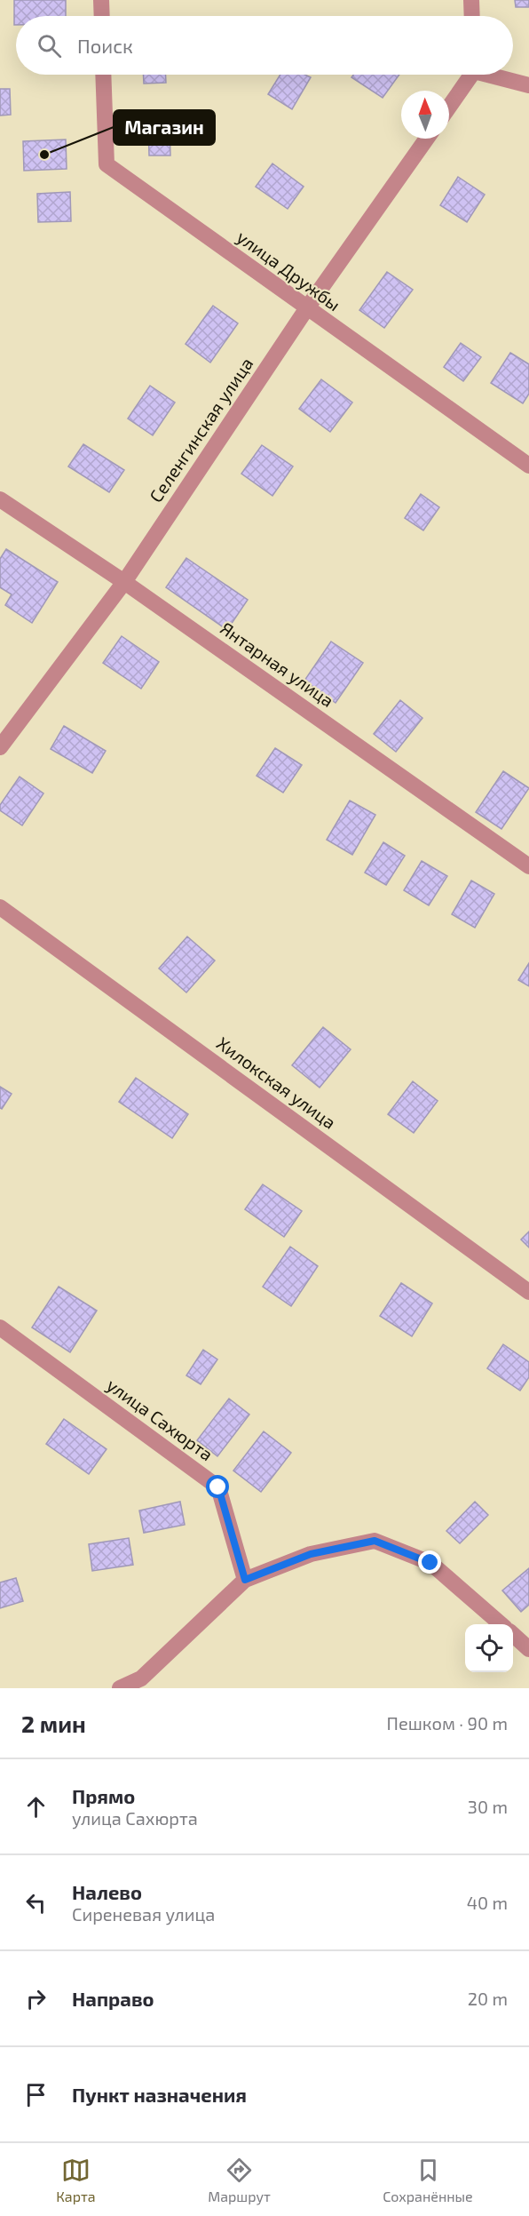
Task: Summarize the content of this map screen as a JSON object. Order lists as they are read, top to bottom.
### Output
{
  "streets": {
    "street": [
      "улица Дружбы",
      "Селенгинская улица",
      "Янтарная улица",
      "Хилокская улица",
      "улица Сахюрта"
    ]
  },
  "crossings": [
    ["улица Дружбы", "Селенгинская улица"],
    ["Селенгинская улица", "Янтарная улица"]
  ],
  "places": ["Магазин"],
  "north": "top",
  "page": {
    "search": "Поиск",
    "heading": ["2 мин", "Пешком · 90 m"],
    "list": [
      ["Прямо", "улица Сахюрта", "30 m"],
      ["Налево", "Сиреневая улица", "40 m"],
      ["Направо", "20 m"],
      "Пункт назначения"
    ],
    "nav": ["Карта", "Маршрут", "Сохранённые"]
  }
}
